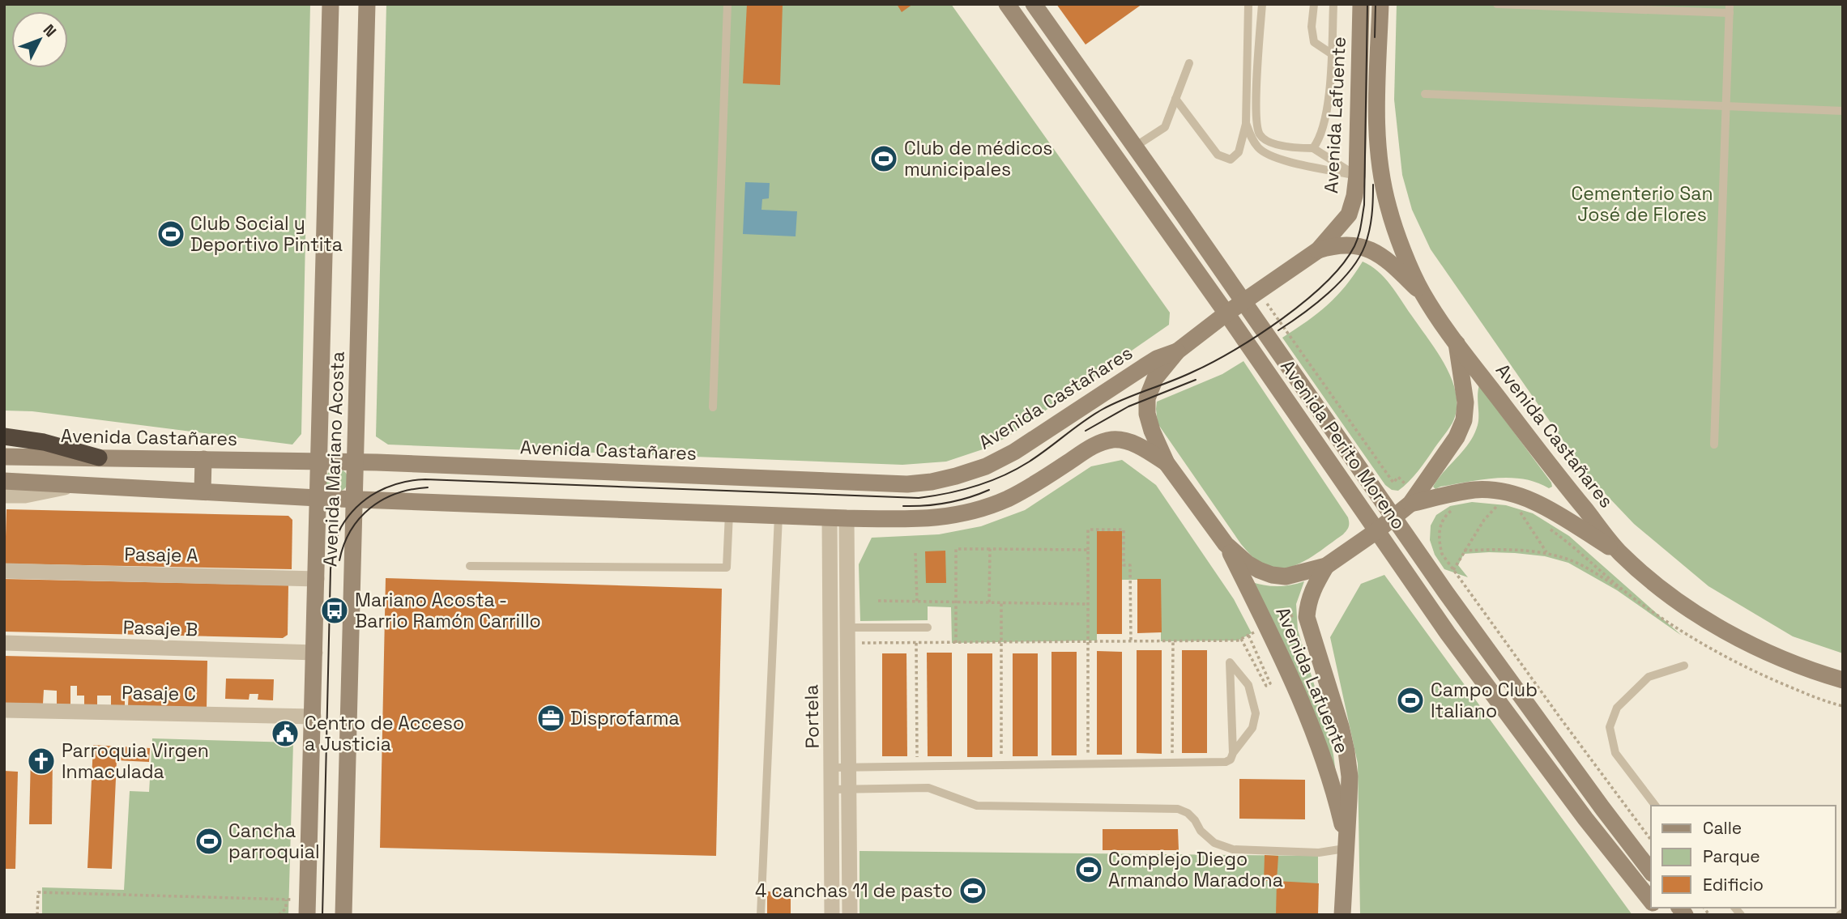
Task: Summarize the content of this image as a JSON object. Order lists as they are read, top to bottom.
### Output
{
  "streets": {
    "main road": [
      "Avenida Lafuente",
      "Avenida Castañares",
      "Avenida Perito Moreno",
      "Avenida Mariano Acosta"
    ],
    "street": [
      "Pasaje A",
      "Pasaje B",
      "Pasaje C",
      "Portela"
    ]
  },
  "crossings": [
    ["Avenida Lafuente", "Avenida Castañares"],
    ["Avenida Lafuente", "Avenida Perito Moreno"],
    ["Avenida Castañares", "Avenida Mariano Acosta"],
    ["Avenida Mariano Acosta", "Pasaje A"],
    ["Avenida Mariano Acosta", "Pasaje B"],
    ["Avenida Mariano Acosta", "Pasaje C"]
  ],
  "parks": ["Cementerio San José de Flores"],
  "places": {
    "sports": [
      "Club de médicos municipales",
      "Club Social y Deportivo Pintita",
      "Campo Club Italiano",
      "Cancha parroquial",
      "Complejo Diego Armando Maradona",
      "4 canchas 11 de pasto"
    ],
    "bus stop": ["Mariano Acosta - Barrio Ramón Carrillo"],
    "office": ["Disprofarma"],
    "public building": ["Centro de Acceso a Justicia"],
    "church": ["Parroquia Virgen Inmaculada"]
  },
  "legend": ["Calle", "Parque", "Edificio"],
  "north": "top right"
}
